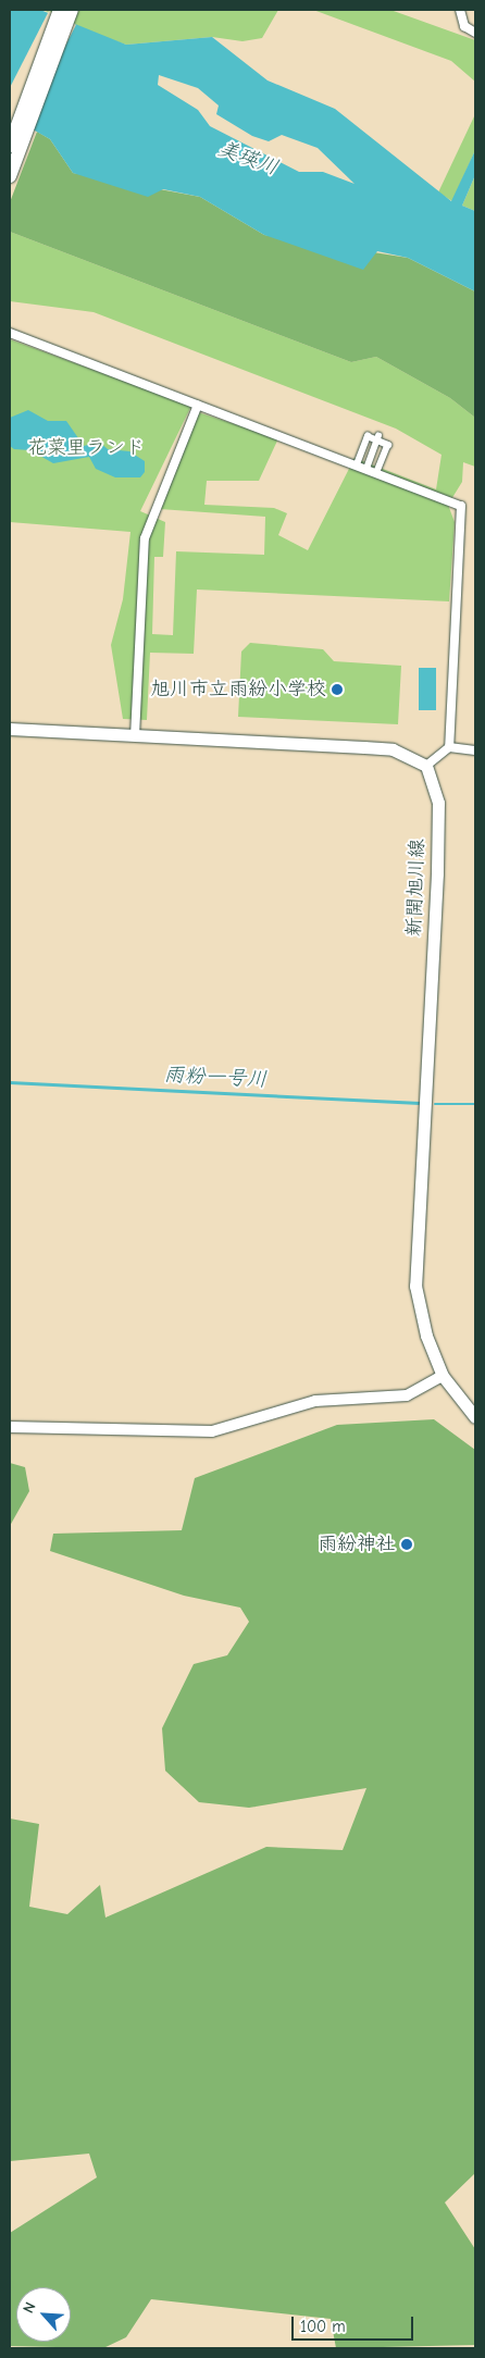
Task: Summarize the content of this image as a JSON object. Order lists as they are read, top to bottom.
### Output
{
  "streets": {
    "main road": ["新開旭川線"]
  },
  "water": ["美瑛川", "雨粉一号川"],
  "parks": ["花菜里ランド"],
  "places": ["旭川市立雨紛小学校", "雨紛神社"],
  "scale_bar": "100 m",
  "north": "top left"
}
